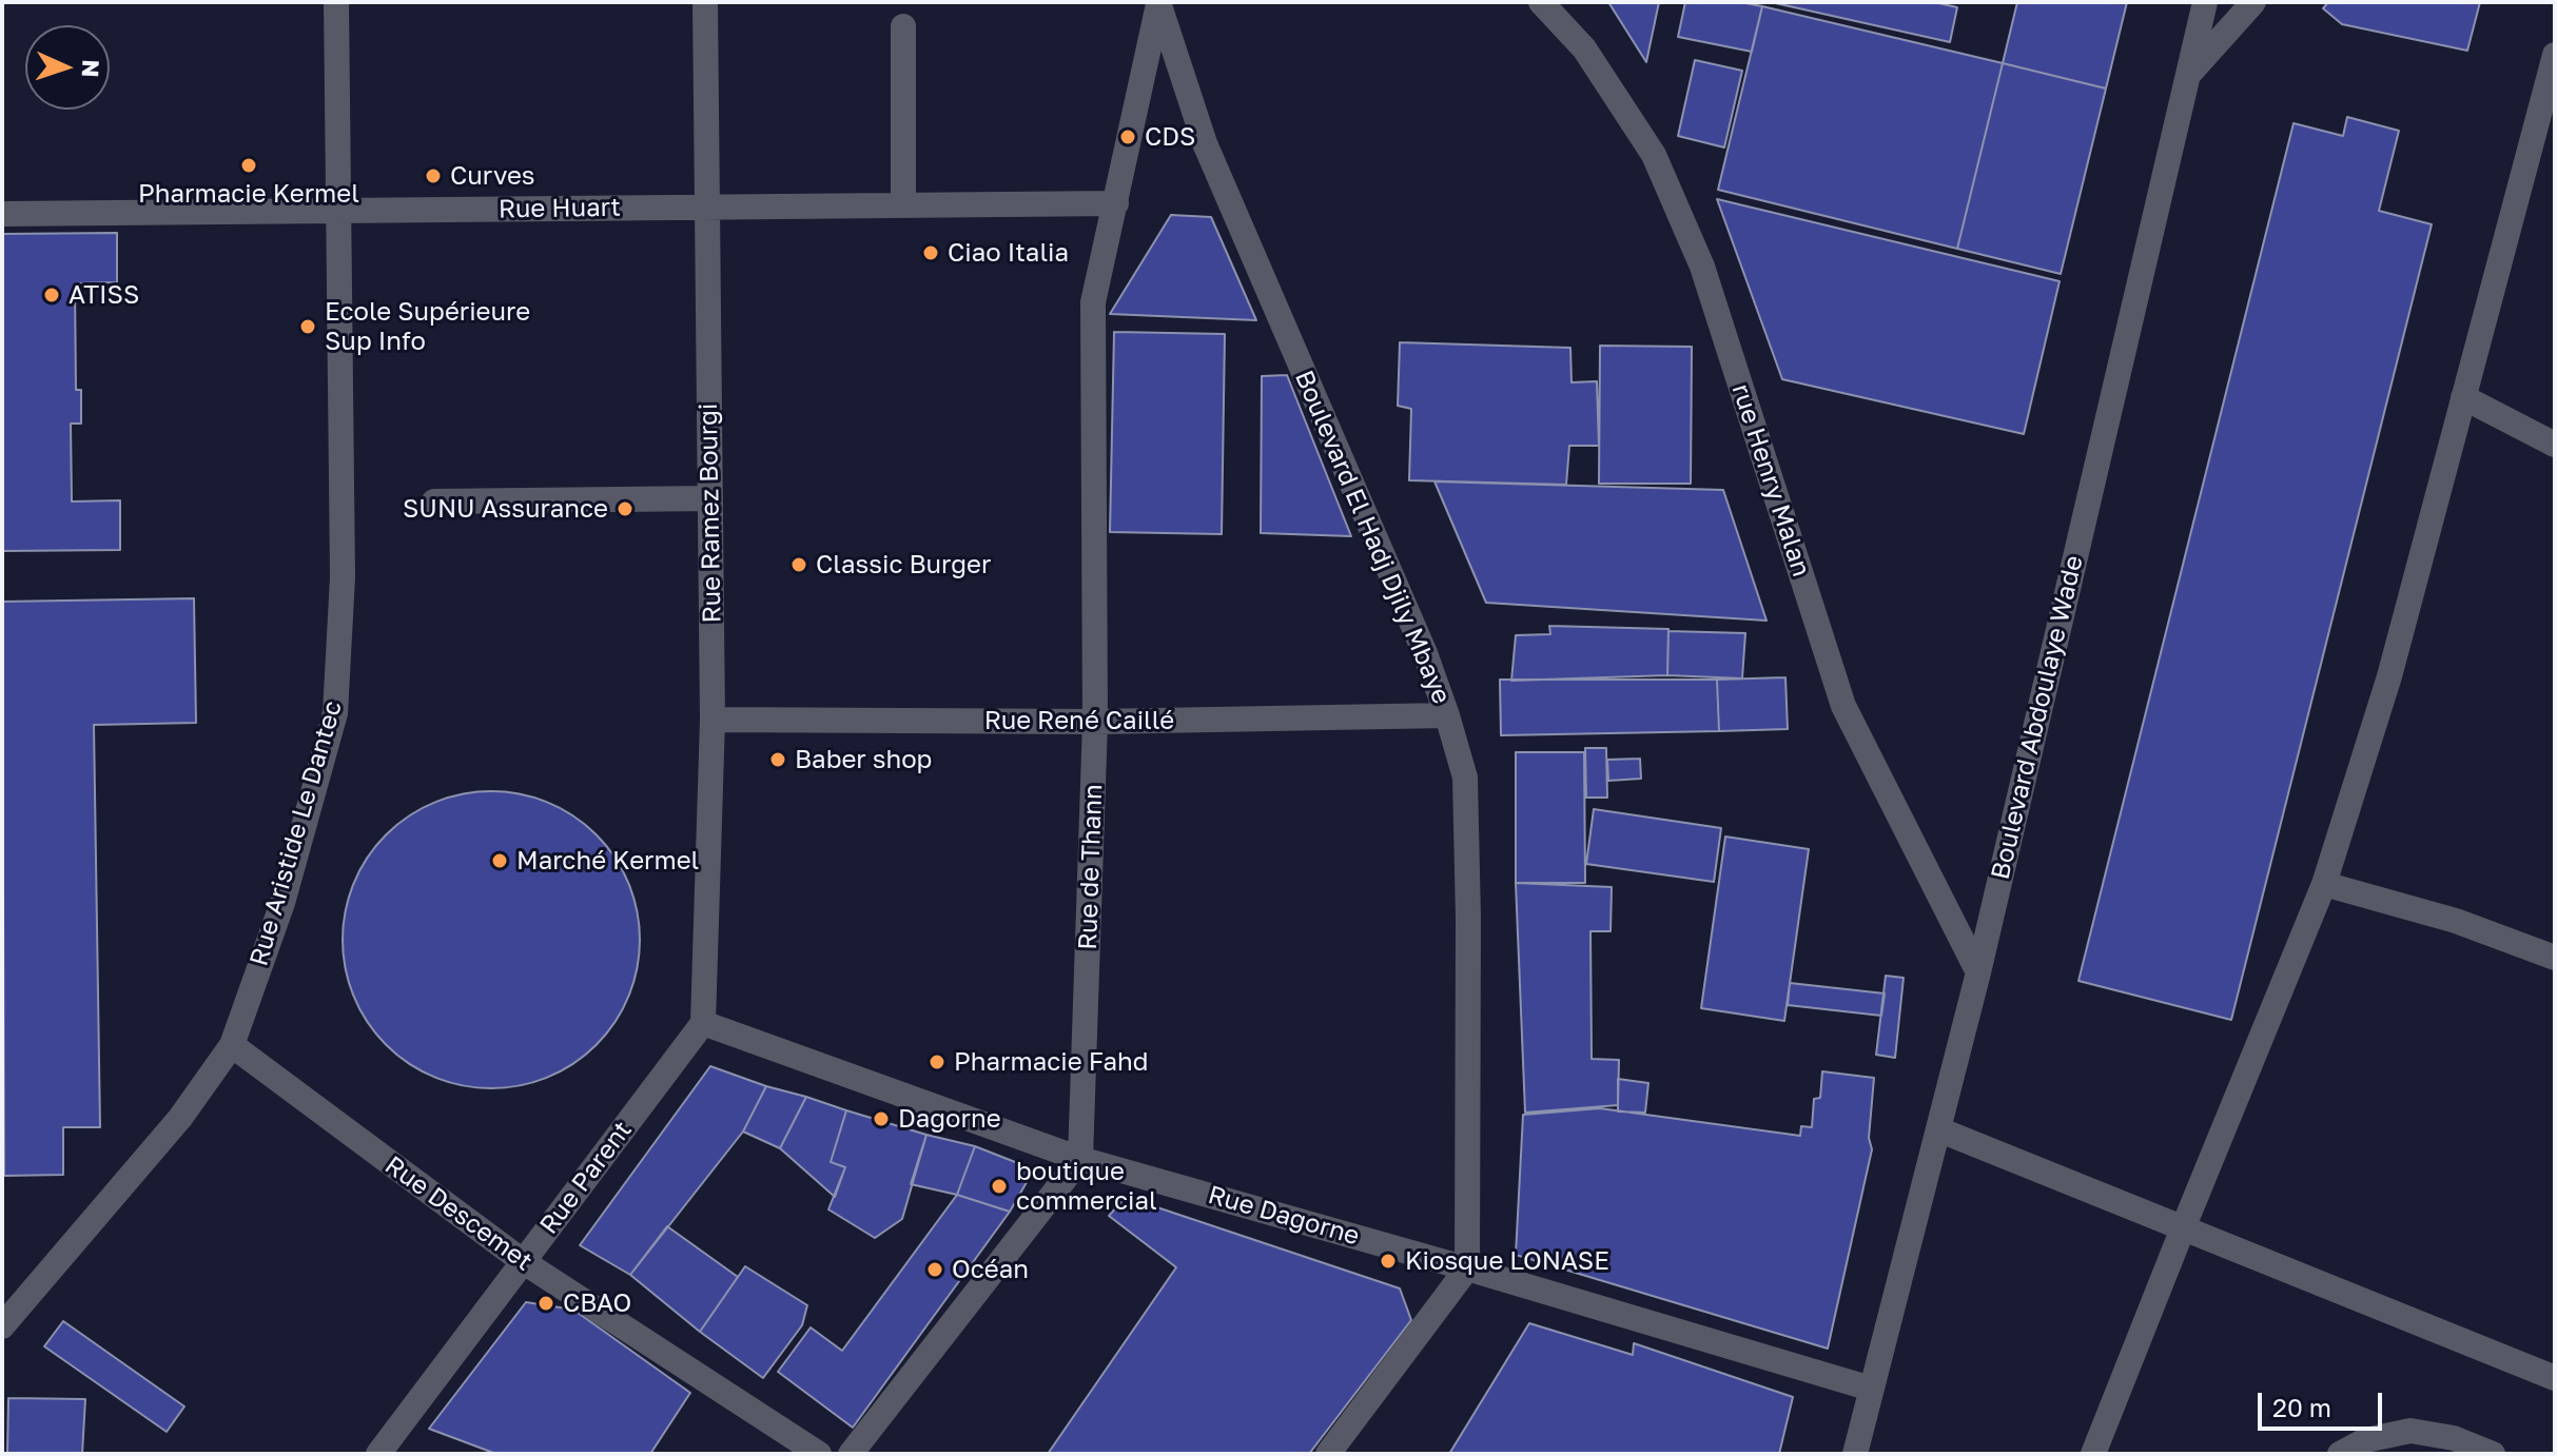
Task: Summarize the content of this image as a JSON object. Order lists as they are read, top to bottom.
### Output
{
  "streets": {
    "street": [
      "Rue Huart",
      "rue Henry Malan",
      "Rue Ramez Bourgi",
      "Boulevard El Hadj Djily Mbaye",
      "Boulevard Abdoulaye Wade",
      "Rue René Caillé",
      "Rue Aristide Le Dantec",
      "Rue de Thann",
      "Rue Parent",
      "Rue Descemet",
      "Rue Dagorne"
    ]
  },
  "crossings": [
    ["Rue Huart", "Rue Ramez Bourgi"],
    ["Rue Huart", "Rue Aristide Le Dantec"],
    ["Rue Huart", "Rue de Thann"],
    ["rue Henry Malan", "Boulevard Abdoulaye Wade"],
    ["Rue Ramez Bourgi", "Rue René Caillé"],
    ["Rue Ramez Bourgi", "Rue Parent"],
    ["Rue Ramez Bourgi", "Rue Dagorne"],
    ["Boulevard El Hadj Djily Mbaye", "Rue René Caillé"],
    ["Boulevard El Hadj Djily Mbaye", "Rue de Thann"],
    ["Boulevard El Hadj Djily Mbaye", "Rue Dagorne"],
    ["Boulevard Abdoulaye Wade", "Rue Dagorne"],
    ["Rue René Caillé", "Rue de Thann"],
    ["Rue Aristide Le Dantec", "Rue Descemet"],
    ["Rue de Thann", "Rue Dagorne"],
    ["Rue Parent", "Rue Descemet"],
    ["Rue Parent", "Rue Dagorne"]
  ],
  "places": [
    "CDS",
    "Pharmacie Kermel",
    "Curves",
    "Ciao Italia",
    "ATISS",
    "Ecole Supérieure Sup Info",
    "SUNU Assurance",
    "Classic Burger",
    "Baber shop",
    "Marché Kermel",
    "Pharmacie Fahd",
    "Dagorne",
    "boutique commercial",
    "Kiosque LONASE",
    "Océan",
    "CBAO"
  ],
  "scale_bar": "20 m",
  "north": "right"
}
